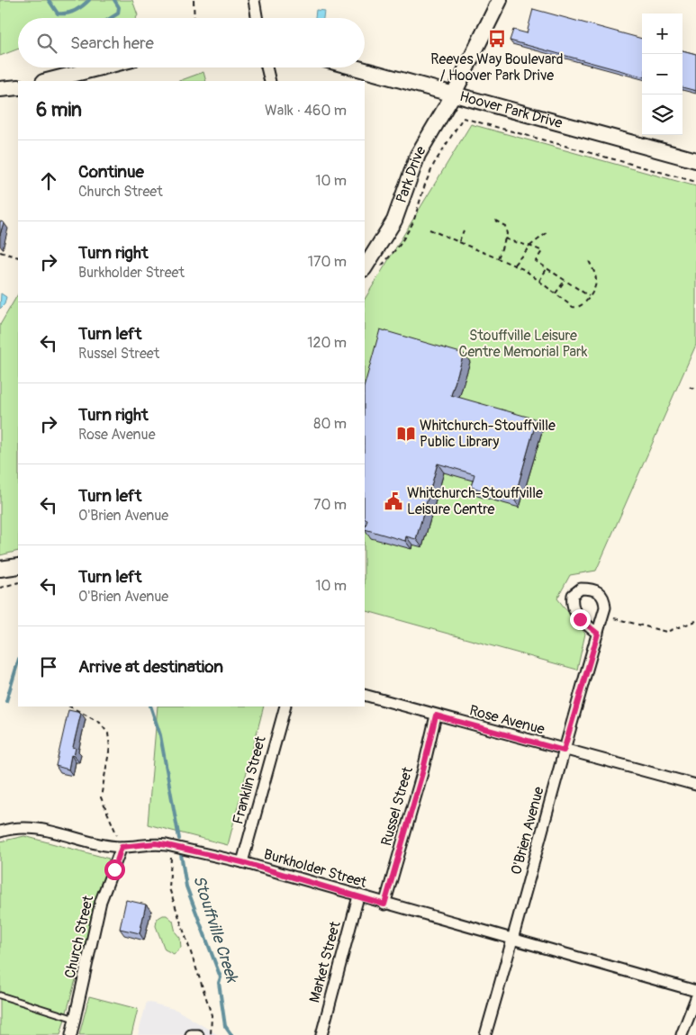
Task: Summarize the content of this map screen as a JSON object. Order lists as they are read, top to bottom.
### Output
{
  "streets": {
    "street": [
      "Hoover Park Drive",
      "Park Drive",
      "Rose Avenue",
      "Franklin Street",
      "Russel Street",
      "O'Brien Avenue",
      "Burkholder Street",
      "Church Street",
      "Market Street"
    ]
  },
  "crossings": [
    ["Hoover Park Drive", "Park Drive"],
    ["Rose Avenue", "Russel Street"],
    ["Rose Avenue", "O'Brien Avenue"],
    ["Franklin Street", "Burkholder Street"],
    ["Russel Street", "Burkholder Street"],
    ["O'Brien Avenue", "Burkholder Street"],
    ["Burkholder Street", "Church Street"],
    ["Burkholder Street", "Market Street"]
  ],
  "water": ["Stouffville Creek"],
  "parks": ["Stouffville Leisure Centre Memorial Park"],
  "places": {
    "bus stop": ["Reeves Way Boulevard / Hoover Park Drive"],
    "library": ["Whitchurch-Stouffville Public Library"],
    "public building": ["Whitchurch-Stouffville Leisure Centre"]
  },
  "page": {
    "map_buttons": ["+", "−"],
    "search": "Search here",
    "heading": ["6 min", "Walk · 460 m"],
    "list": [
      ["Continue", "Church Street", "10 m"],
      ["Turn right", "Burkholder Street", "170 m"],
      ["Turn left", "Russel Street", "120 m"],
      ["Turn right", "Rose Avenue", "80 m"],
      ["Turn left", "O'Brien Avenue", "70 m"],
      ["Turn left", "O'Brien Avenue", "10 m"],
      "Arrive at destination"
    ]
  }
}
